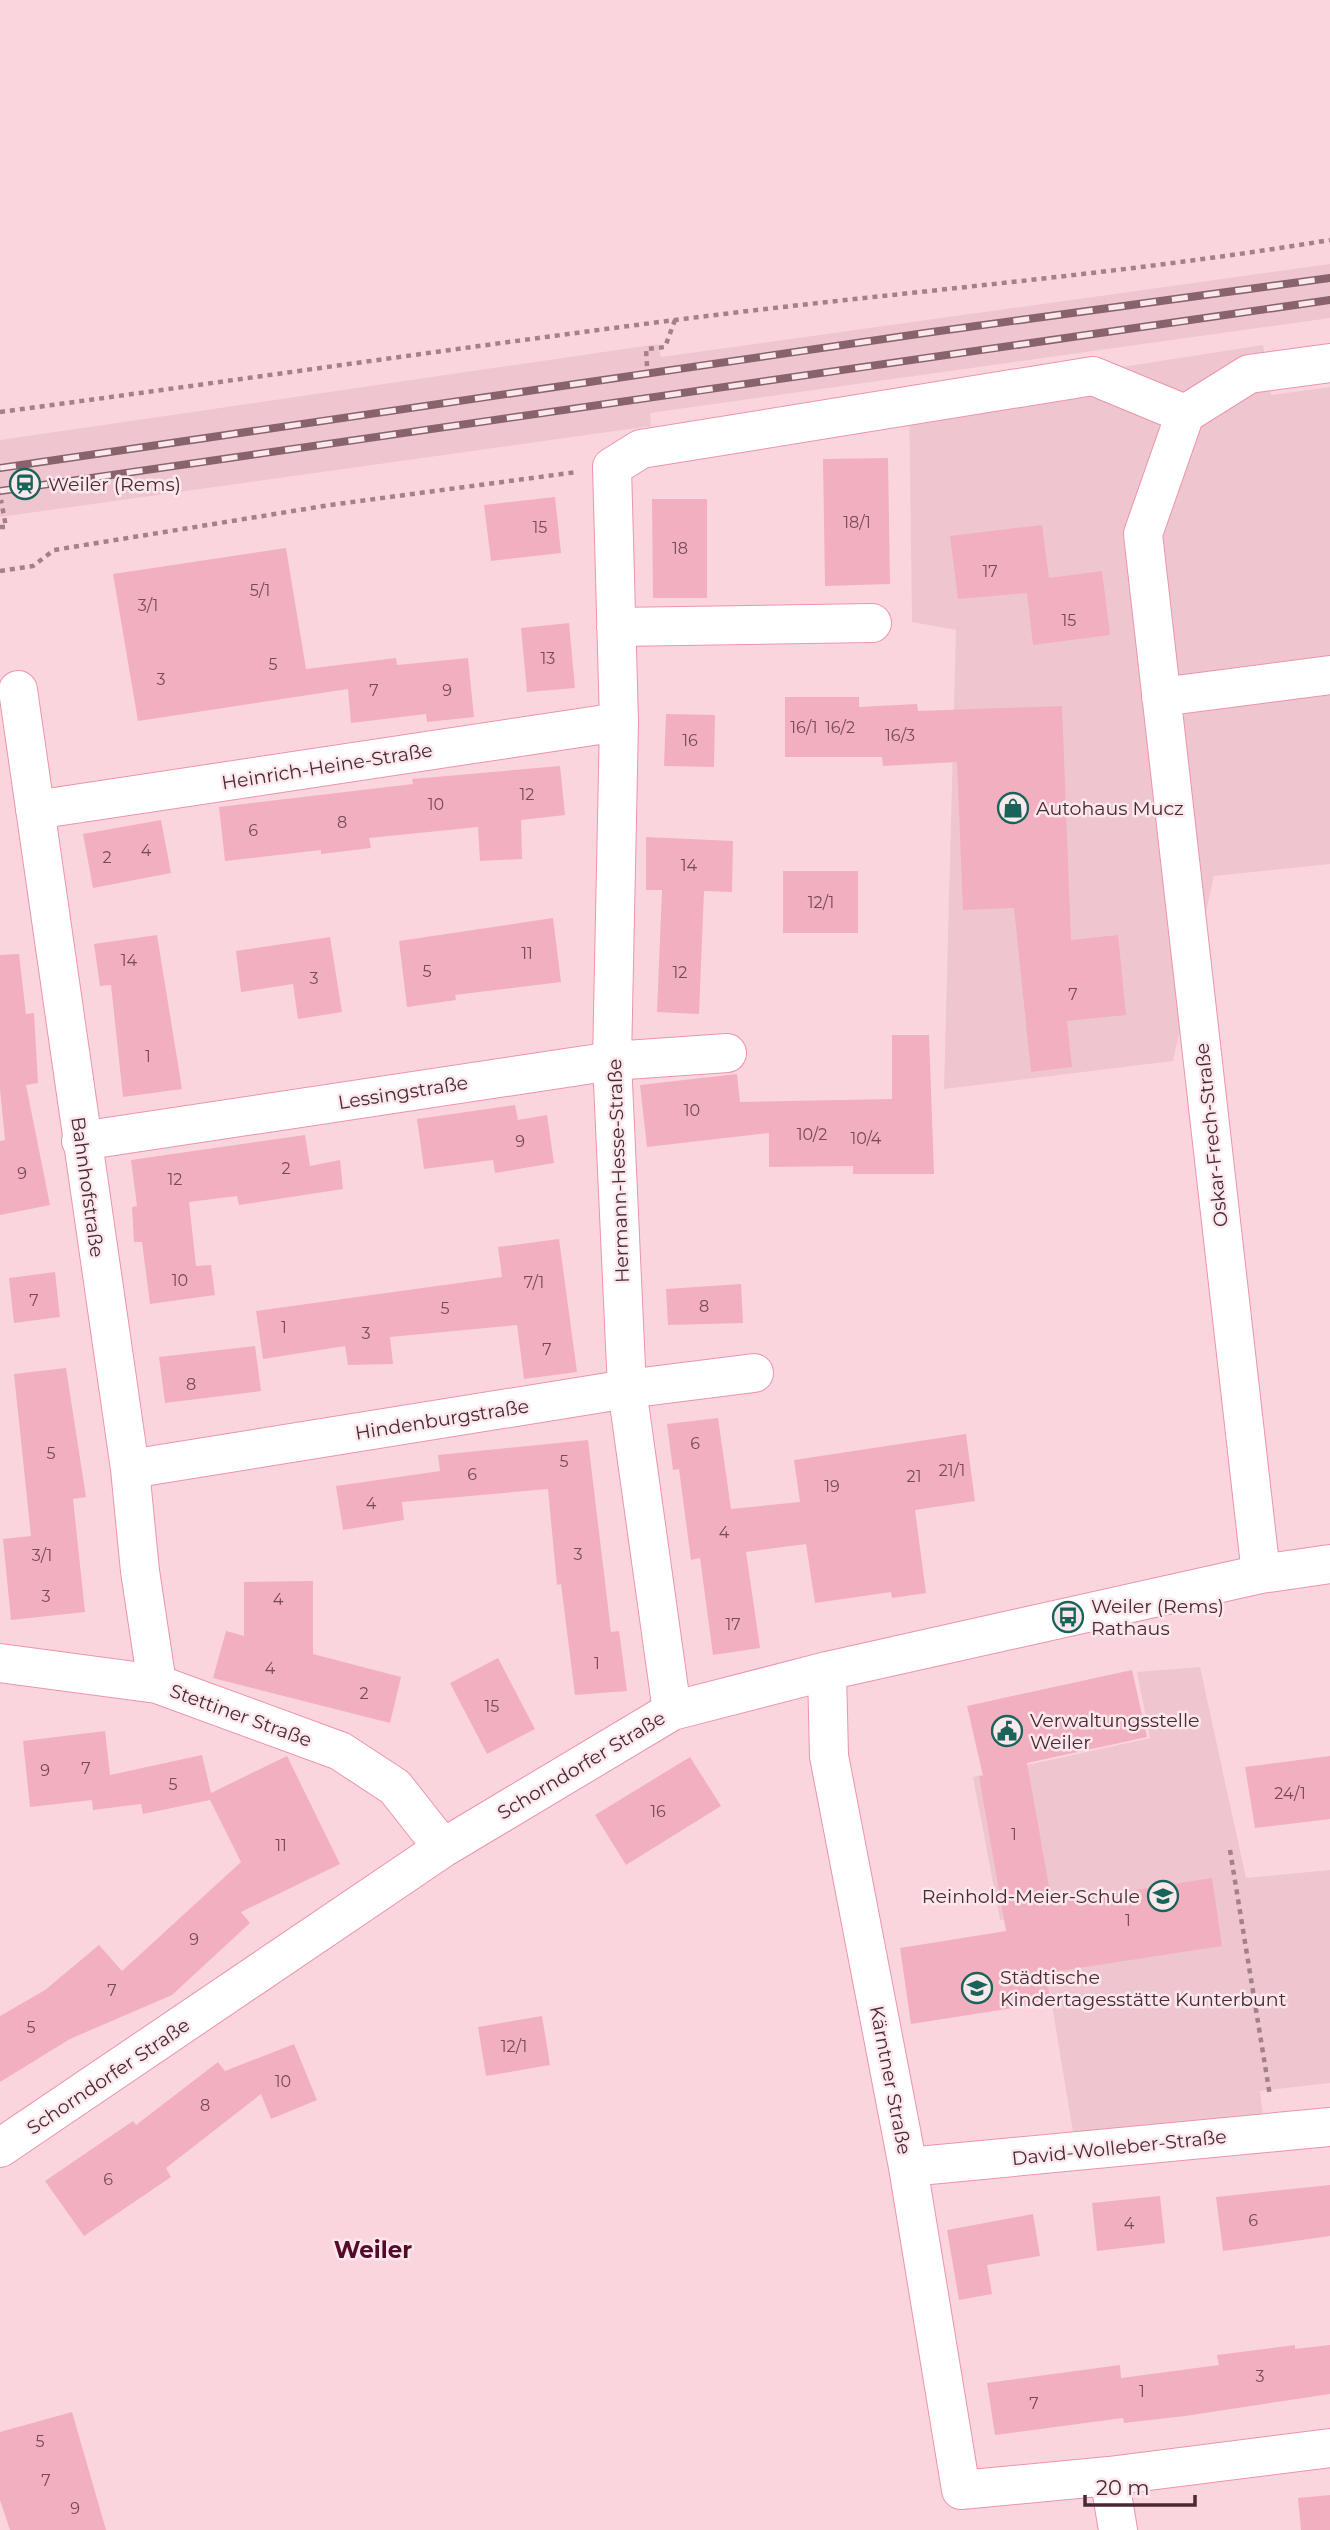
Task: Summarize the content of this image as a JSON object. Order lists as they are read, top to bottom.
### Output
{
  "streets": {
    "street": [
      "Heinrich-Heine-Straße",
      "Lessingstraße",
      "Oskar-Frech-Straße",
      "Hermann-Hesse-Straße",
      "Bahnhofstraße",
      "Hindenburgstraße",
      "Stettiner Straße",
      "Schorndorfer Straße",
      "Kärntner Straße",
      "David-Wolleber-Straße"
    ]
  },
  "crossings": [
    ["Heinrich-Heine-Straße", "Hermann-Hesse-Straße"],
    ["Heinrich-Heine-Straße", "Bahnhofstraße"],
    ["Lessingstraße", "Hermann-Hesse-Straße"],
    ["Lessingstraße", "Bahnhofstraße"],
    ["Oskar-Frech-Straße", "Schorndorfer Straße"],
    ["Hermann-Hesse-Straße", "Hindenburgstraße"],
    ["Hermann-Hesse-Straße", "Schorndorfer Straße"],
    ["Bahnhofstraße", "Hindenburgstraße"],
    ["Bahnhofstraße", "Stettiner Straße"],
    ["Stettiner Straße", "Schorndorfer Straße"],
    ["Schorndorfer Straße", "Kärntner Straße"],
    ["Kärntner Straße", "David-Wolleber-Straße"]
  ],
  "districts": ["Weiler"],
  "places": {
    "station": ["Weiler (Rems)"],
    "shop": ["Autohaus Mucz"],
    "bus stop": ["Weiler (Rems) Rathaus"],
    "public building": ["Verwaltungsstelle Weiler"],
    "school or university": ["Reinhold-Meier-Schule", "Städtische Kindertagesstätte Kunterbunt"]
  },
  "house_numbers": [
    "18/1",
    "15",
    "18",
    "17",
    "5/1",
    "3/1",
    "15",
    "13",
    "5",
    "3",
    "7",
    "9",
    "16/1",
    "16/2",
    "16/3",
    "16",
    "12",
    "10",
    "8",
    "6",
    "4",
    "2",
    "14",
    "12/1",
    "11",
    "14",
    "5",
    "12",
    "3",
    "7",
    "1",
    "10",
    "10/2",
    "10/4",
    "9",
    "2",
    "9",
    "12",
    "10",
    "7/1",
    "7",
    "8",
    "5",
    "1",
    "3",
    "7",
    "8",
    "6",
    "5",
    "5",
    "21/1",
    "6",
    "21",
    "19",
    "4",
    "4",
    "3",
    "3/1",
    "3",
    "4",
    "17",
    "1",
    "4",
    "2",
    "15",
    "7",
    "9",
    "5",
    "24/1",
    "16",
    "1",
    "11",
    "1",
    "9",
    "7",
    "5",
    "12/1",
    "10",
    "8",
    "6",
    "6",
    "4",
    "3",
    "1",
    "7",
    "5",
    "7",
    "9"
  ],
  "scale_bar": "20 m"
}
